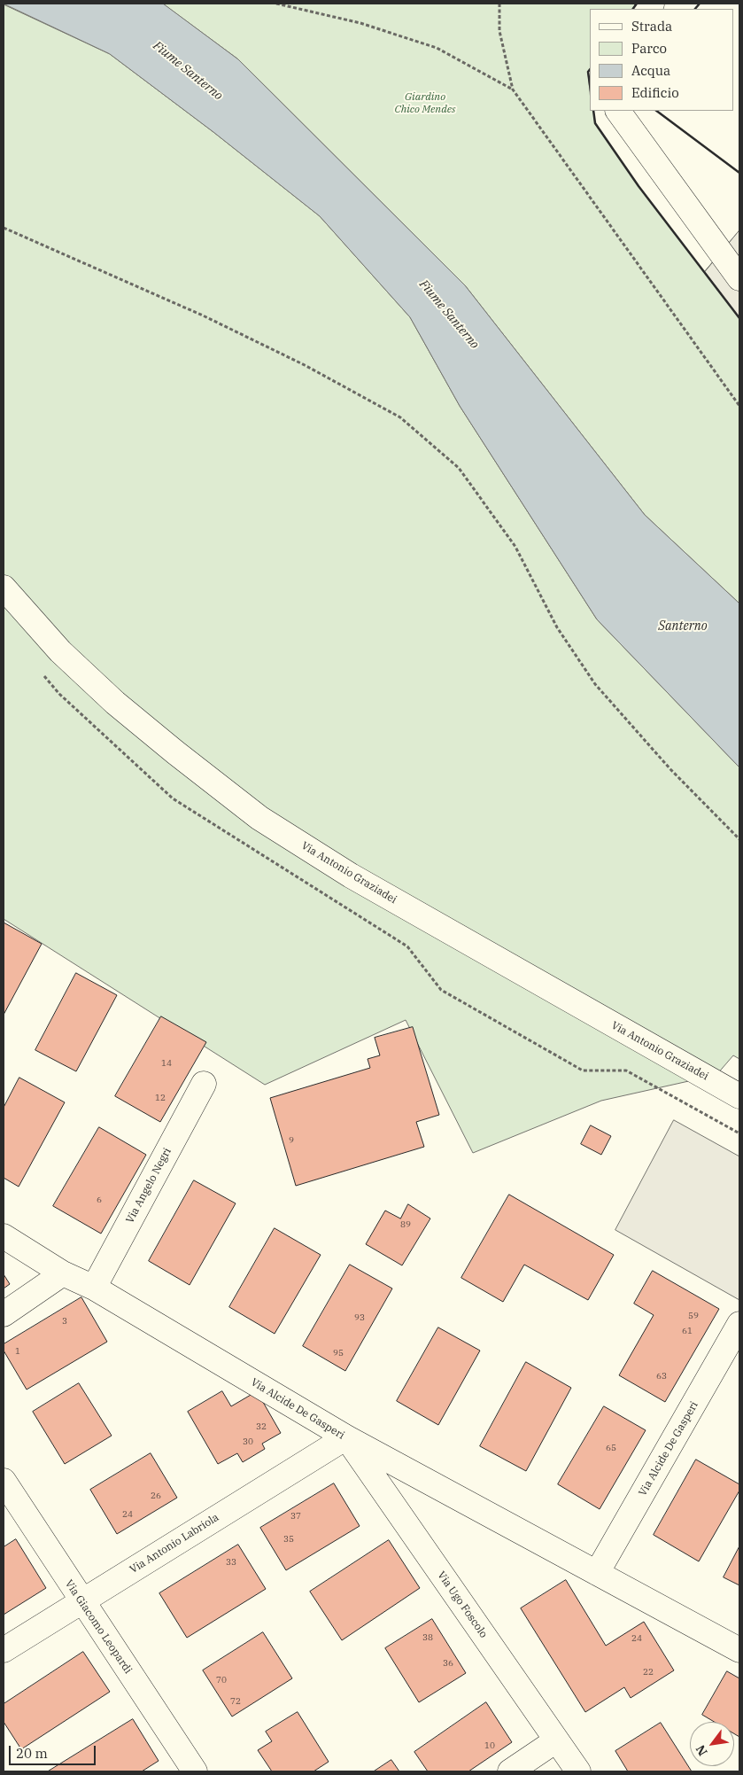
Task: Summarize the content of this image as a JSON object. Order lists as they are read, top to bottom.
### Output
{
  "streets": {
    "street": [
      "Via Antonio Graziadei",
      "Via Angelo Negri",
      "Via Alcide De Gasperi",
      "Via Antonio Labriola",
      "Via Ugo Foscolo",
      "Via Giacomo Leopardi"
    ]
  },
  "crossings": [
    ["Via Angelo Negri", "Via Alcide De Gasperi"],
    ["Via Alcide De Gasperi", "Via Antonio Labriola"],
    ["Via Alcide De Gasperi", "Via Ugo Foscolo"],
    ["Via Antonio Labriola", "Via Ugo Foscolo"],
    ["Via Antonio Labriola", "Via Giacomo Leopardi"]
  ],
  "water": ["Fiume Santerno", "Santerno"],
  "parks": ["Giardino Chico Mendes"],
  "house_numbers": [
    "14",
    "12",
    "9",
    "6",
    "89",
    "59",
    "93",
    "3",
    "61",
    "1",
    "95",
    "63",
    "32",
    "30",
    "65",
    "26",
    "24",
    "37",
    "35",
    "33",
    "38",
    "24",
    "36",
    "22",
    "70",
    "72",
    "10"
  ],
  "legend": [
    "Strada",
    "Parco",
    "Acqua",
    "Edificio"
  ],
  "scale_bar": "20 m",
  "north": "bottom left"
}
